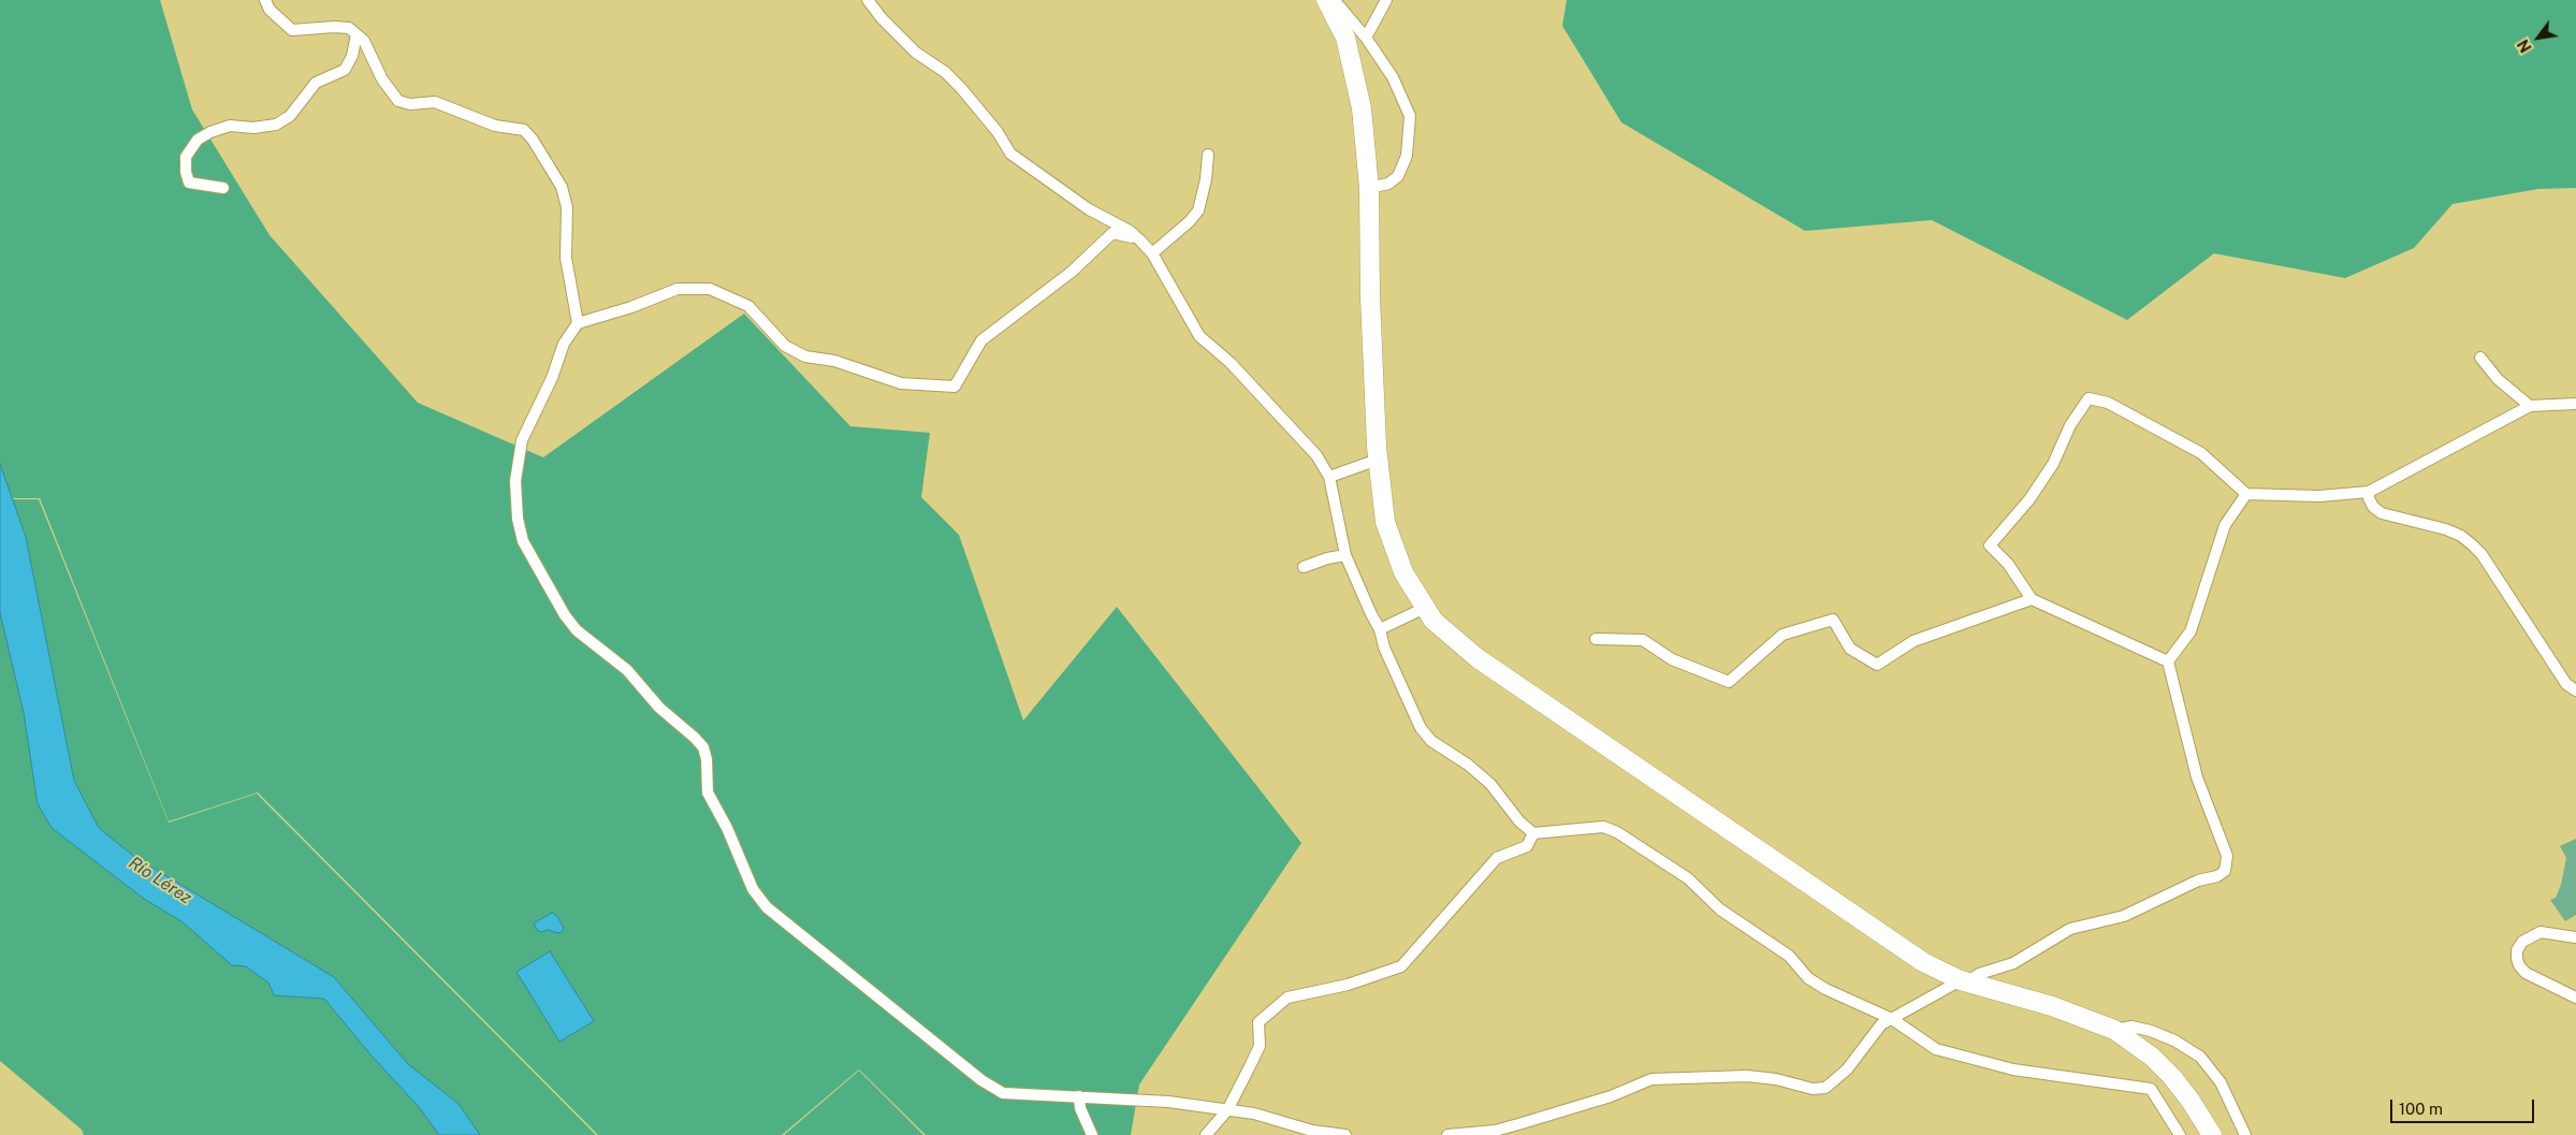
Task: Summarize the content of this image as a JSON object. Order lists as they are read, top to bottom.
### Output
{
  "water": ["Río Lérez"],
  "scale_bar": "100 m",
  "north": "bottom left"
}
